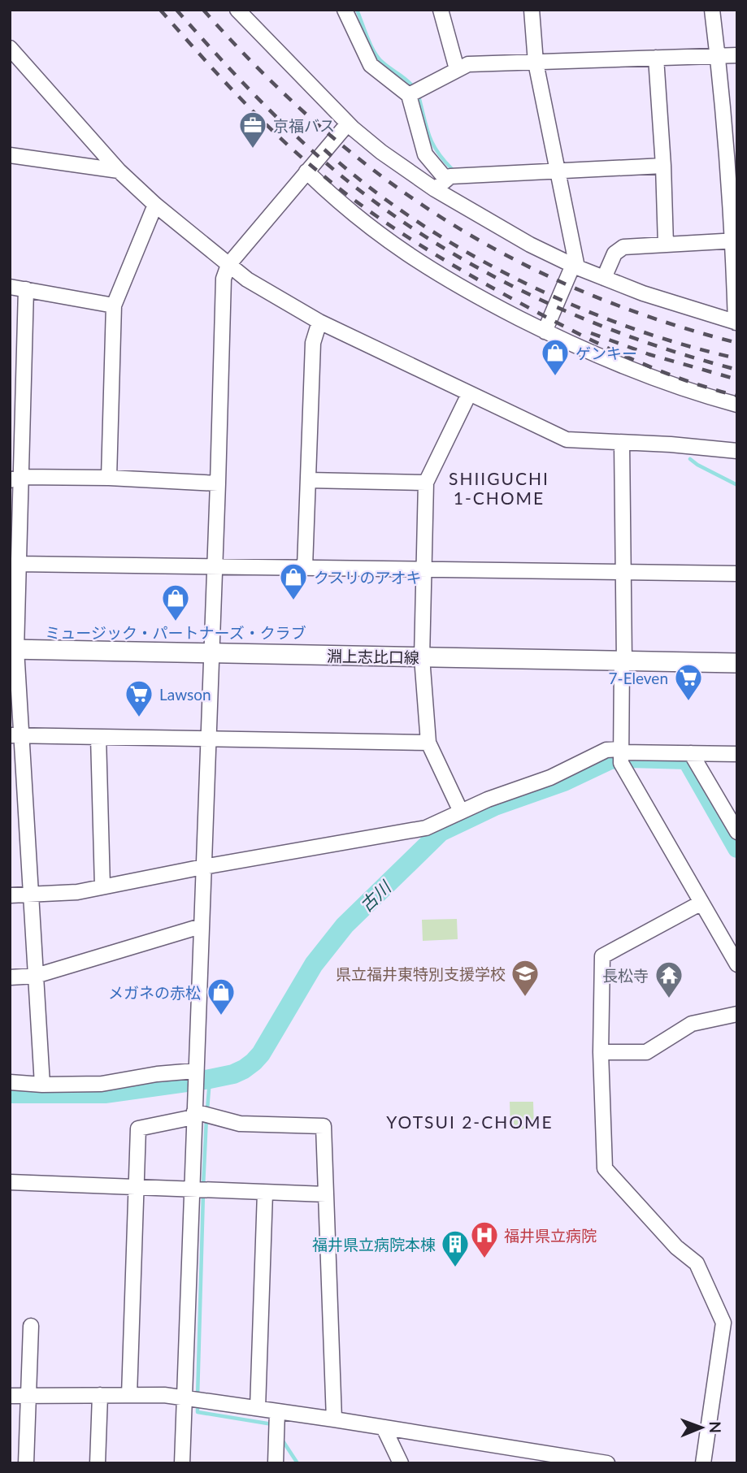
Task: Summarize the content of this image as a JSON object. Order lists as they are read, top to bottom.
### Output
{
  "streets": {
    "main road": ["淵上志比口線"]
  },
  "districts": ["SHIIGUCHI 1-CHOME", "YOTSUI 2-CHOME"],
  "water": ["古川"],
  "places": {
    "office": ["京福バス"],
    "shop": [
      "ゲンキー",
      "クスリのアオキ",
      "ミュージック・パートナーズ・クラブ",
      "メガネの赤松"
    ],
    "supermarket": ["7-Eleven", "Lawson"],
    "school or university": ["県立福井東特別支援学校"],
    "temple": ["長松寺"],
    "hospital": ["福井県立病院"],
    "building": ["福井県立病院本棟"]
  },
  "north": "right"
}
